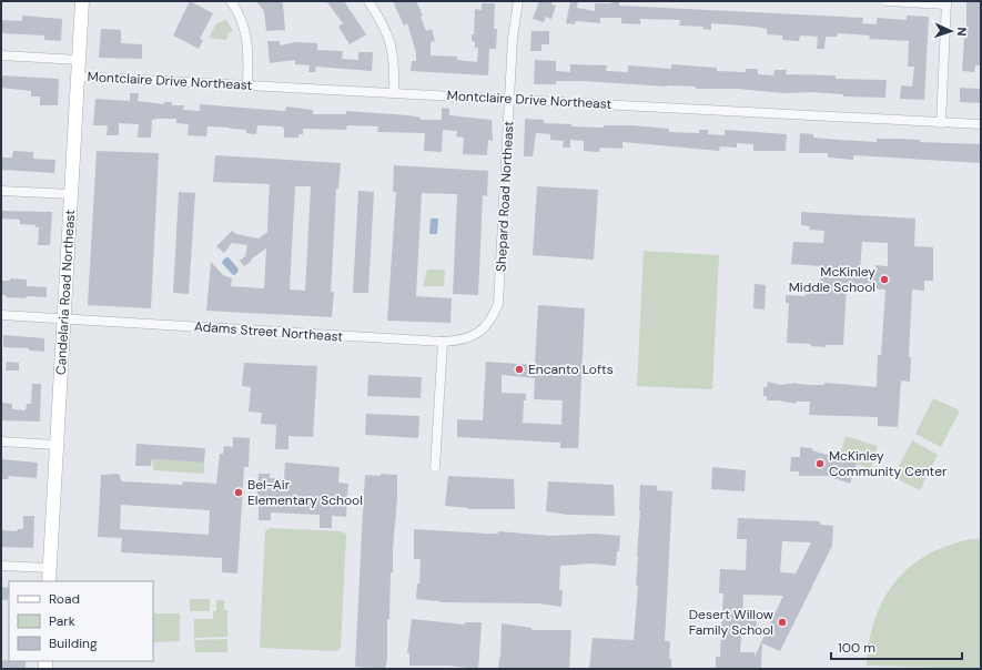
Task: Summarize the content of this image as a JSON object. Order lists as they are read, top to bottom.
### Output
{
  "streets": {
    "main road": ["Candelaria Road Northeast"],
    "street": ["Montclaire Drive Northeast", "Shepard Road Northeast", "Adams Street Northeast"]
  },
  "crossings": [
    ["Montclaire Drive Northeast", "Shepard Road Northeast"],
    ["Montclaire Drive Northeast", "Candelaria Road Northeast"],
    ["Shepard Road Northeast", "Adams Street Northeast"],
    ["Candelaria Road Northeast", "Adams Street Northeast"]
  ],
  "places": [
    "McKinley Middle School",
    "Encanto Lofts",
    "McKinley Community Center",
    "Bel-Air Elementary School",
    "Desert Willow Family School"
  ],
  "legend": ["Road", "Park", "Building"],
  "scale_bar": "100 m",
  "north": "right"
}
